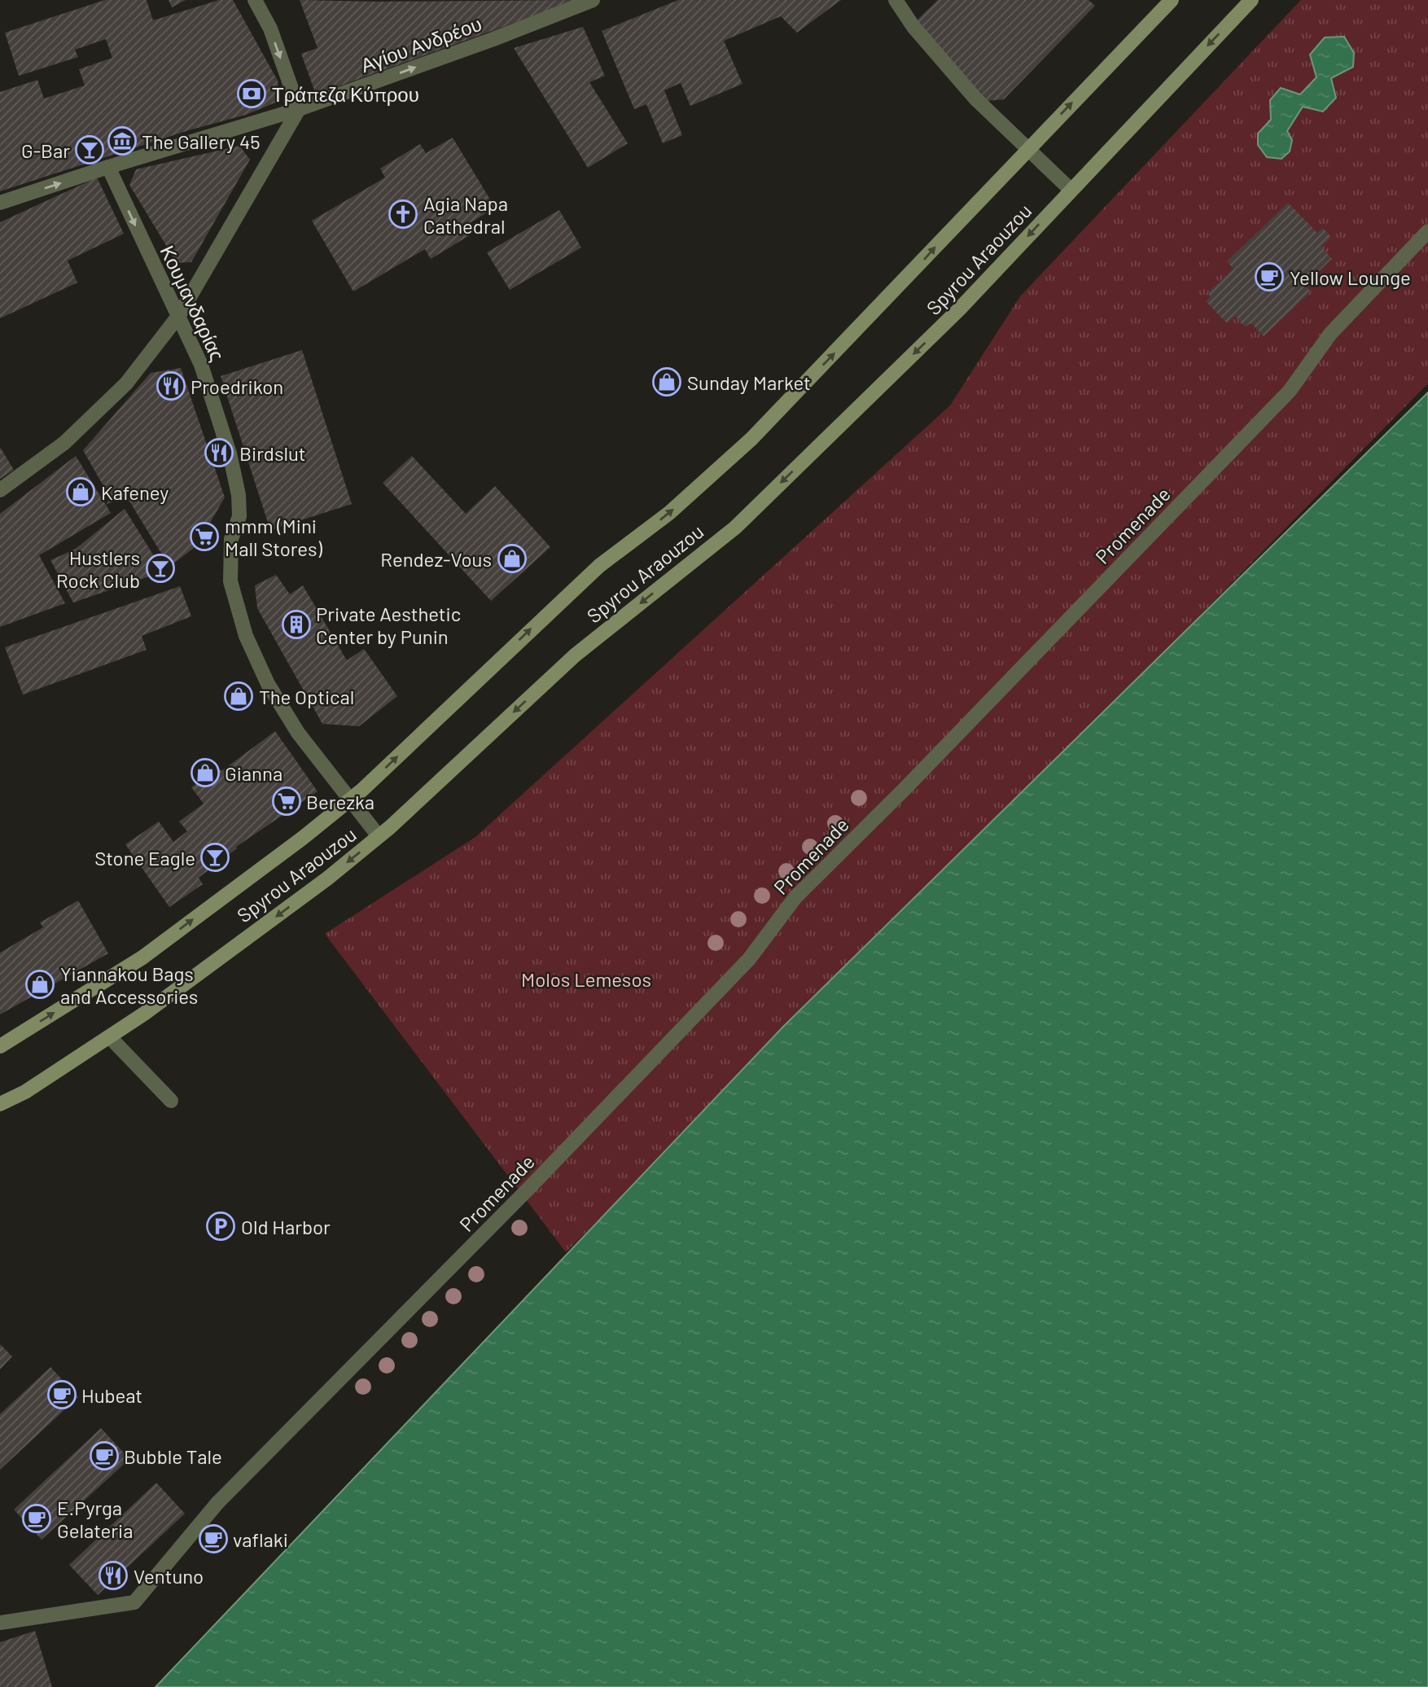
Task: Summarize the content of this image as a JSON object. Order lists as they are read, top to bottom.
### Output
{
  "streets": {
    "main road": ["Spyrou Araouzou"],
    "street": ["Αγίου Ανδρέου", "Κουμανδαρίας", "Promenade"]
  },
  "crossings": [
    ["Αγίου Ανδρέου", "Κουμανδαρίας"],
    ["Spyrou Araouzou", "Κουμανδαρίας"]
  ],
  "one_way": ["Αγίου Ανδρέου"],
  "parks": ["Molos Lemesos"],
  "places": {
    "bank": ["Τράπεζα Κύπρου"],
    "museum": ["The Gallery 45"],
    "bar": ["G-Bar", "Hustlers Rock Club", "Stone Eagle"],
    "church": ["Agia Napa Cathedral"],
    "cafe": [
      "Yellow Lounge",
      "Hubeat",
      "Bubble Tale",
      "E.Pyrga Gelateria",
      "vaflaki"
    ],
    "shop": [
      "Sunday Market",
      "Kafeney",
      "Rendez-Vous",
      "The Optical",
      "Gianna",
      "Yiannakou Bags and Accessories"
    ],
    "restaurant": ["Proedrikon", "Birdslut", "Ventuno"],
    "supermarket": ["mmm (Mini Mall Stores)", "Berezka"],
    "building": ["Private Aesthetic Center by Punin"],
    "parking": ["Old Harbor"]
  }
}
